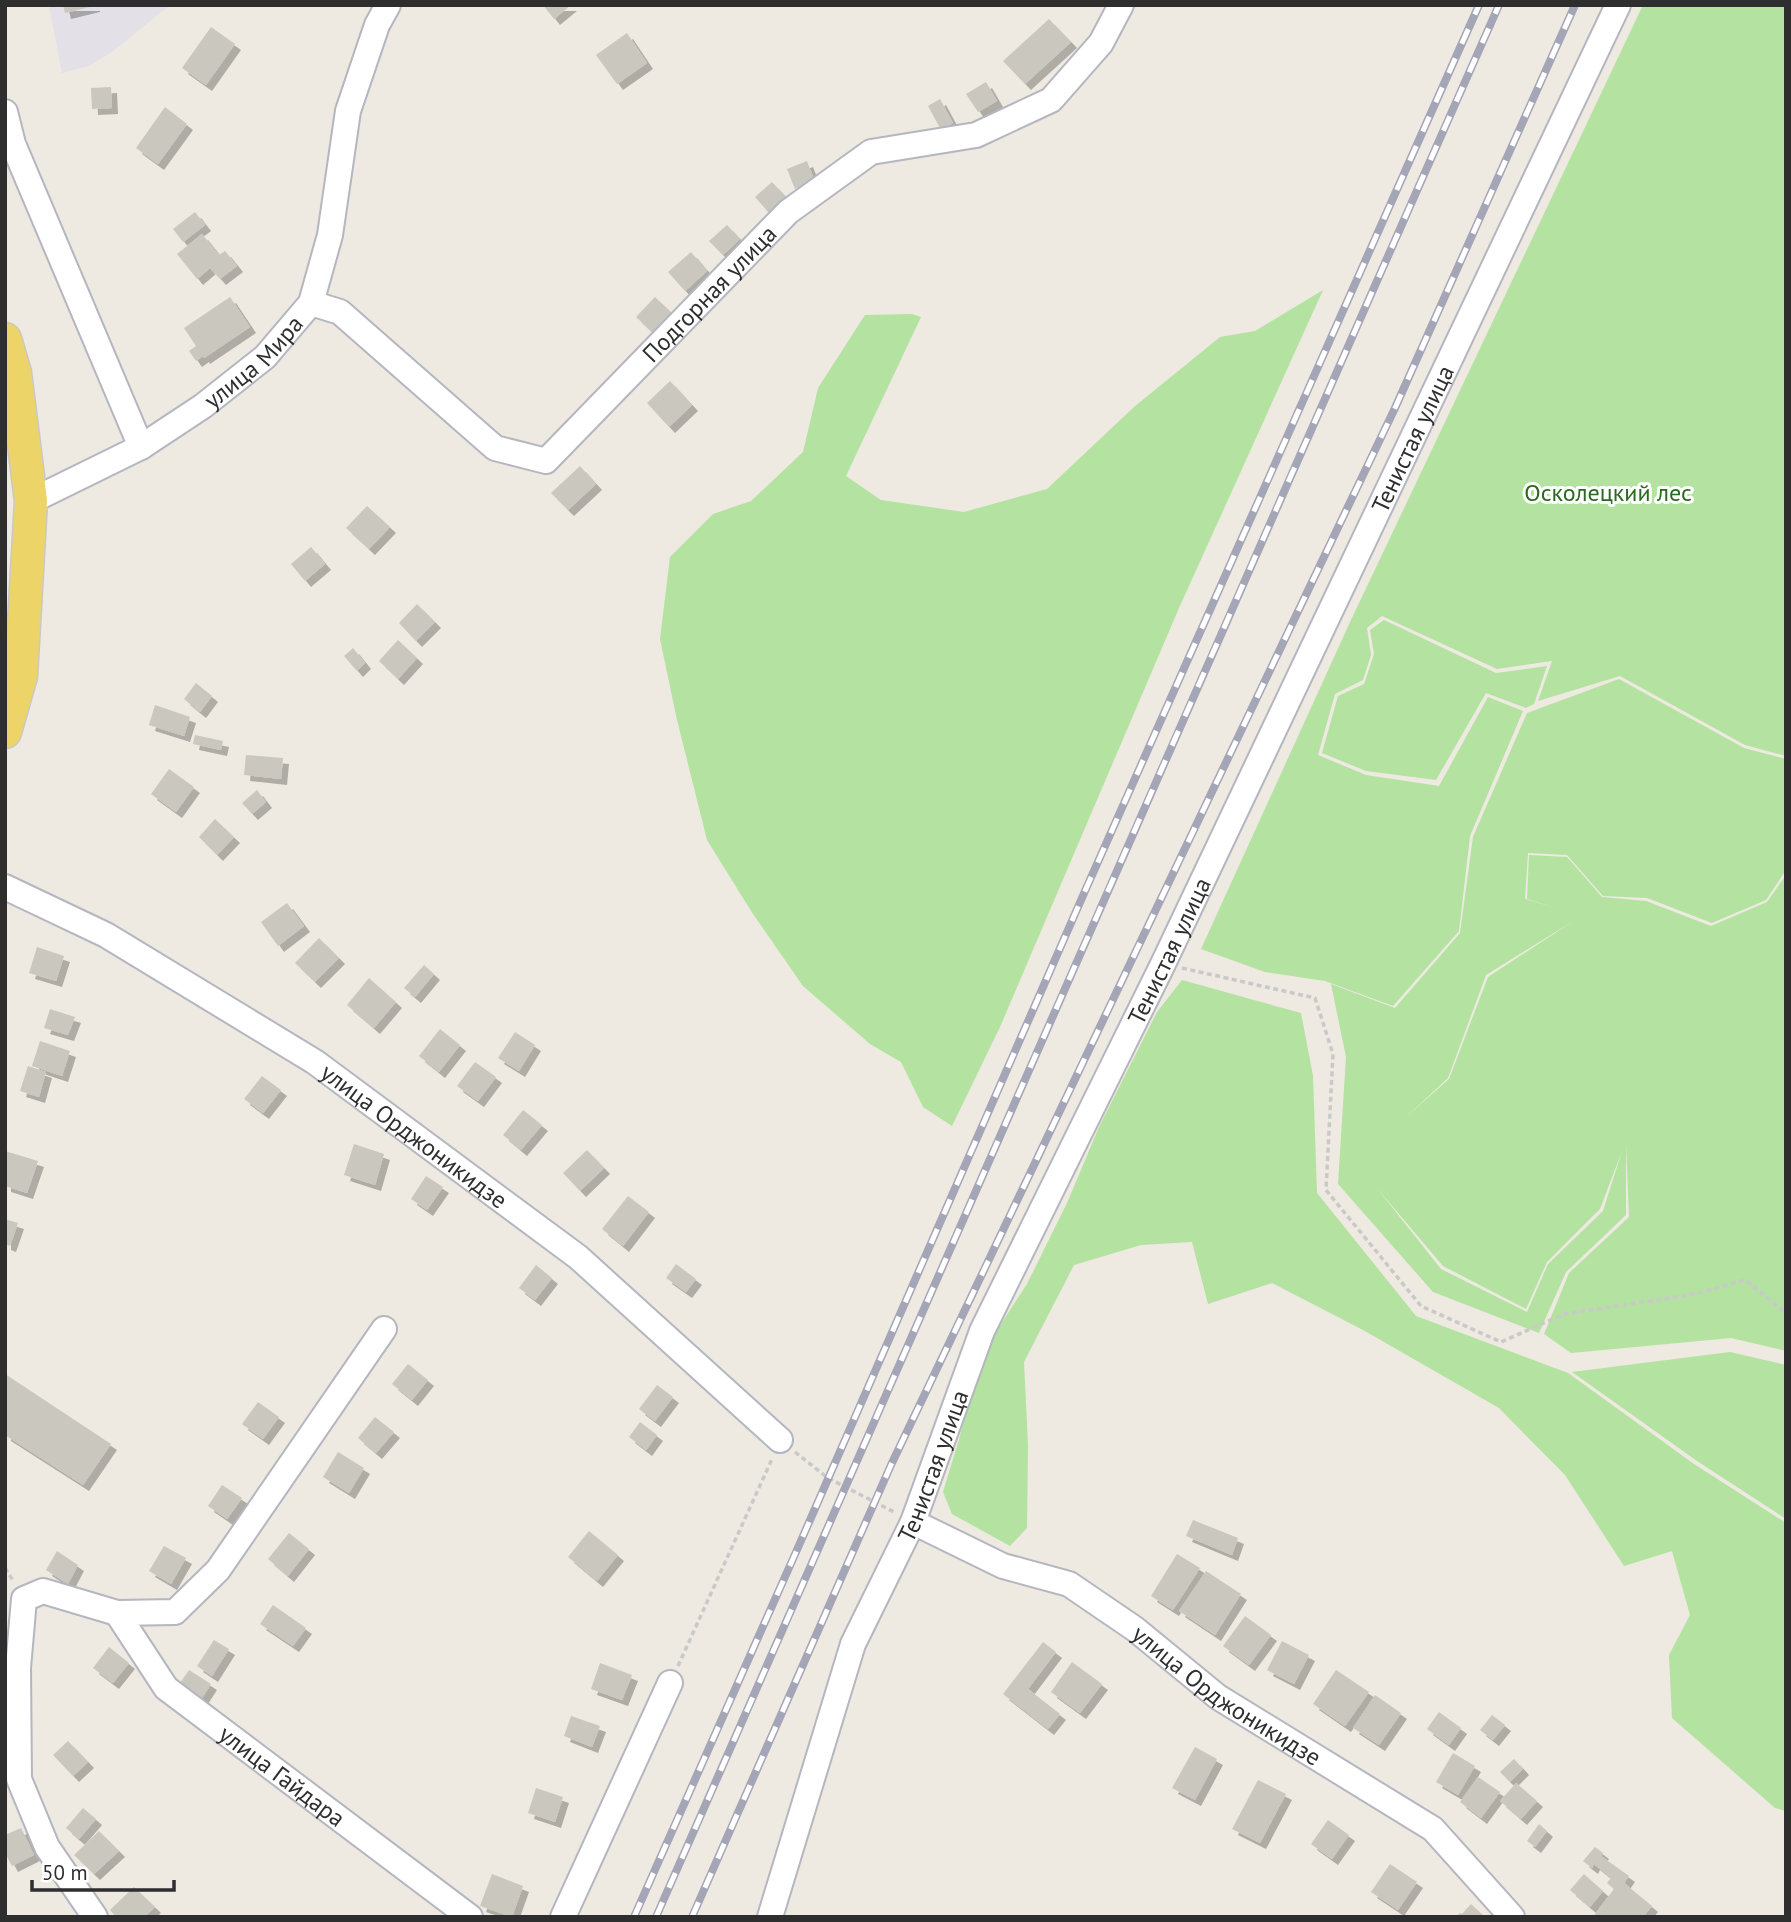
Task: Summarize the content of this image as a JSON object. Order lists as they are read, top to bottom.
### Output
{
  "streets": {
    "street": [
      "Подгорная улица",
      "улица Мира",
      "Тенистая улица",
      "улица Орджоникидзе",
      "улица Гайдара"
    ]
  },
  "crossings": [
    ["Подгорная улица", "улица Мира"],
    ["Тенистая улица", "улица Орджоникидзе"]
  ],
  "parks": ["Осколецкий лес"],
  "scale_bar": "50 m"
}
